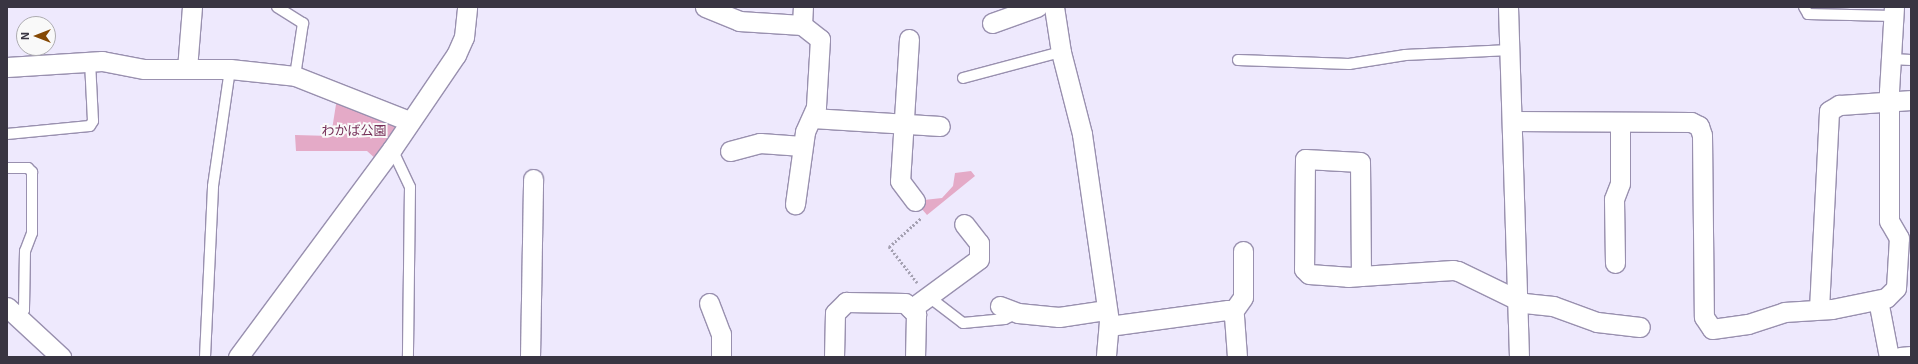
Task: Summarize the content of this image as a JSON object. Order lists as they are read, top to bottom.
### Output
{
  "parks": ["わかば公園"],
  "north": "left"
}
